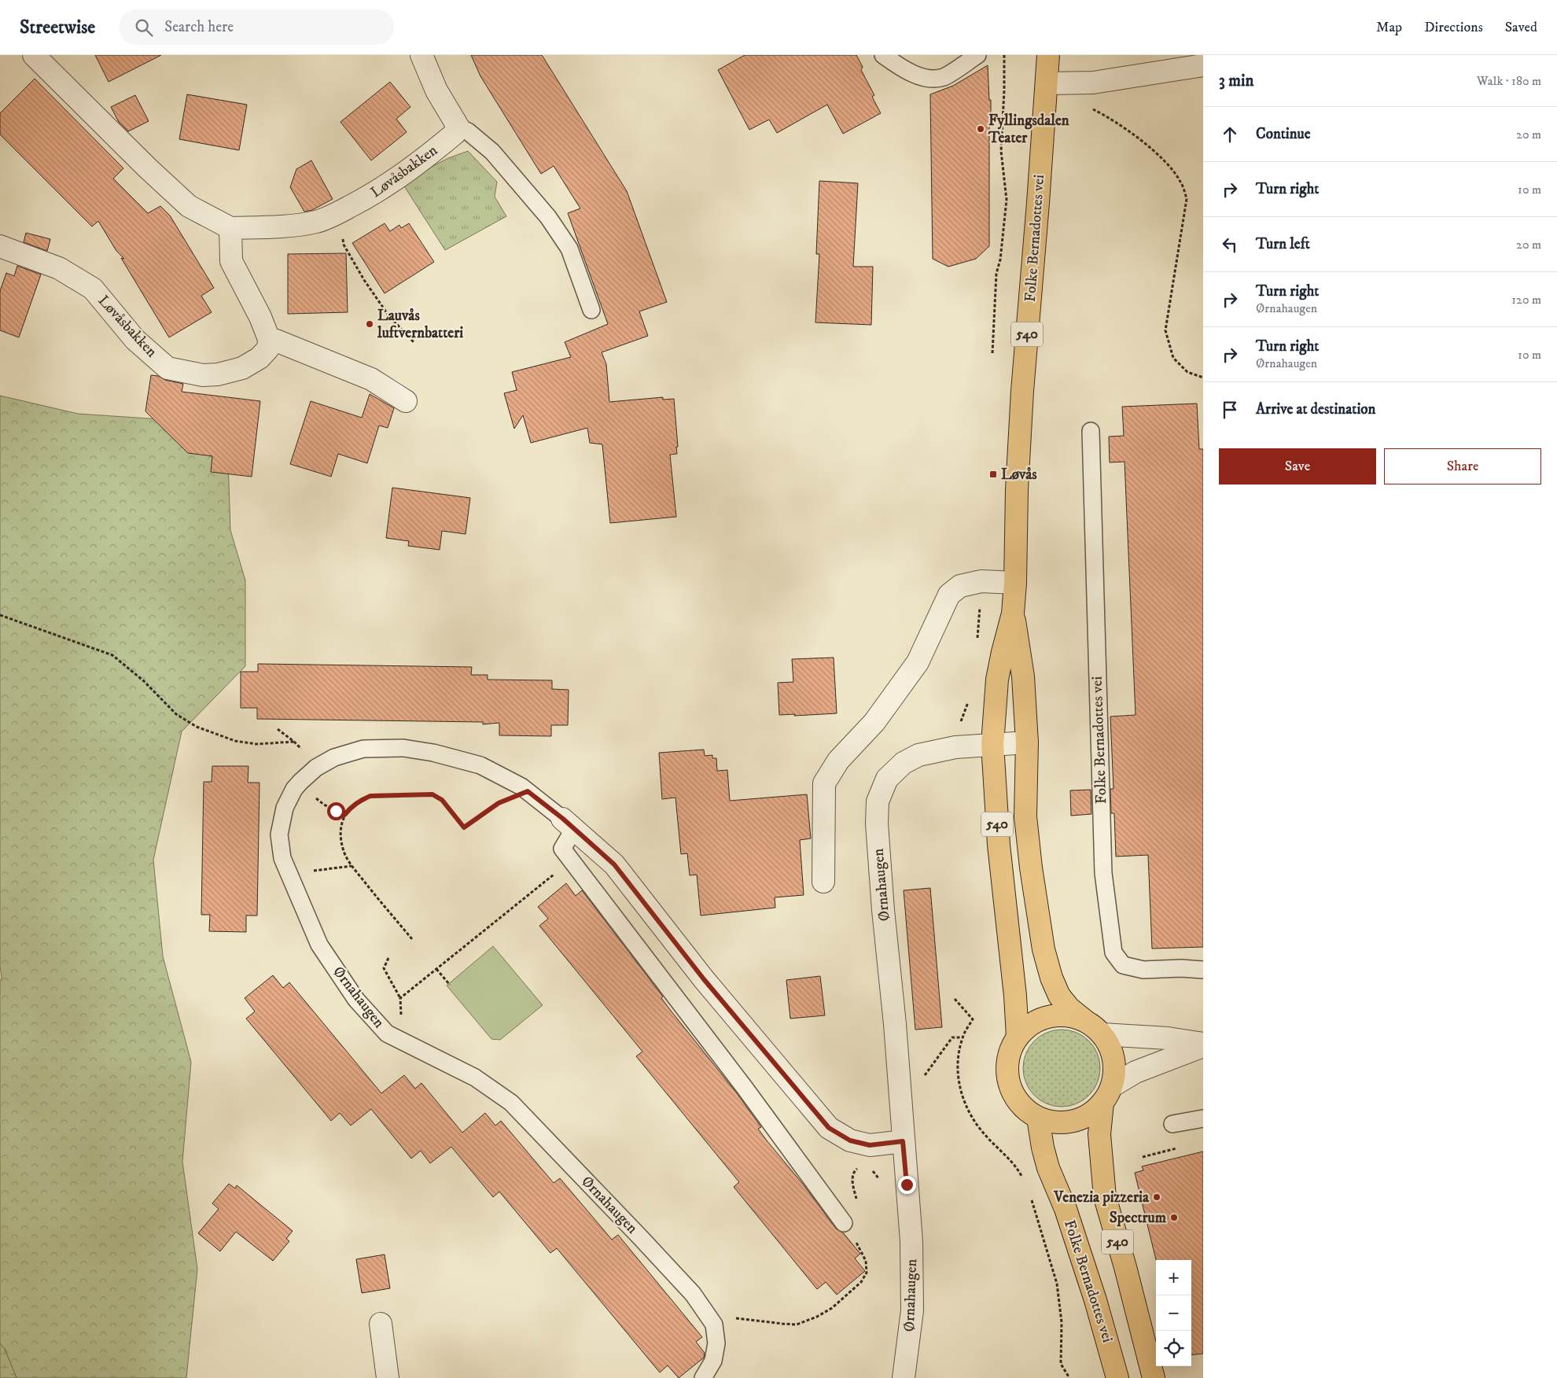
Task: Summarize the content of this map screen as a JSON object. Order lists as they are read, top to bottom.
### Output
{
  "streets": {
    "main road": ["Folke Bernadottes vei", "540"],
    "street": ["Løvåsbakken", "Ørnahaugen"]
  },
  "crossings": [
    ["Folke Bernadottes vei", "540"],
    ["Folke Bernadottes vei", "Ørnahaugen"]
  ],
  "places": {
    "other": [
      "Fyllingsdalen Teater",
      "Lauvås luftvernbatteri",
      "Venezia pizzeria",
      "Spectrum"
    ],
    "transit": ["Løvås"]
  },
  "page": {
    "header": "Streetwise",
    "search": "Search here",
    "nav": ["Map", "Directions", "Saved"],
    "heading": ["3 min", "Walk · 180 m"],
    "list": [
      ["Continue", "20 m"],
      ["Turn right", "10 m"],
      ["Turn left", "20 m"],
      ["Turn right", "Ørnahaugen", "120 m"],
      ["Turn right", "Ørnahaugen", "10 m"],
      "Arrive at destination"
    ],
    "buttons": ["Save", "Share"],
    "map_buttons": ["+", "−"]
  }
}
